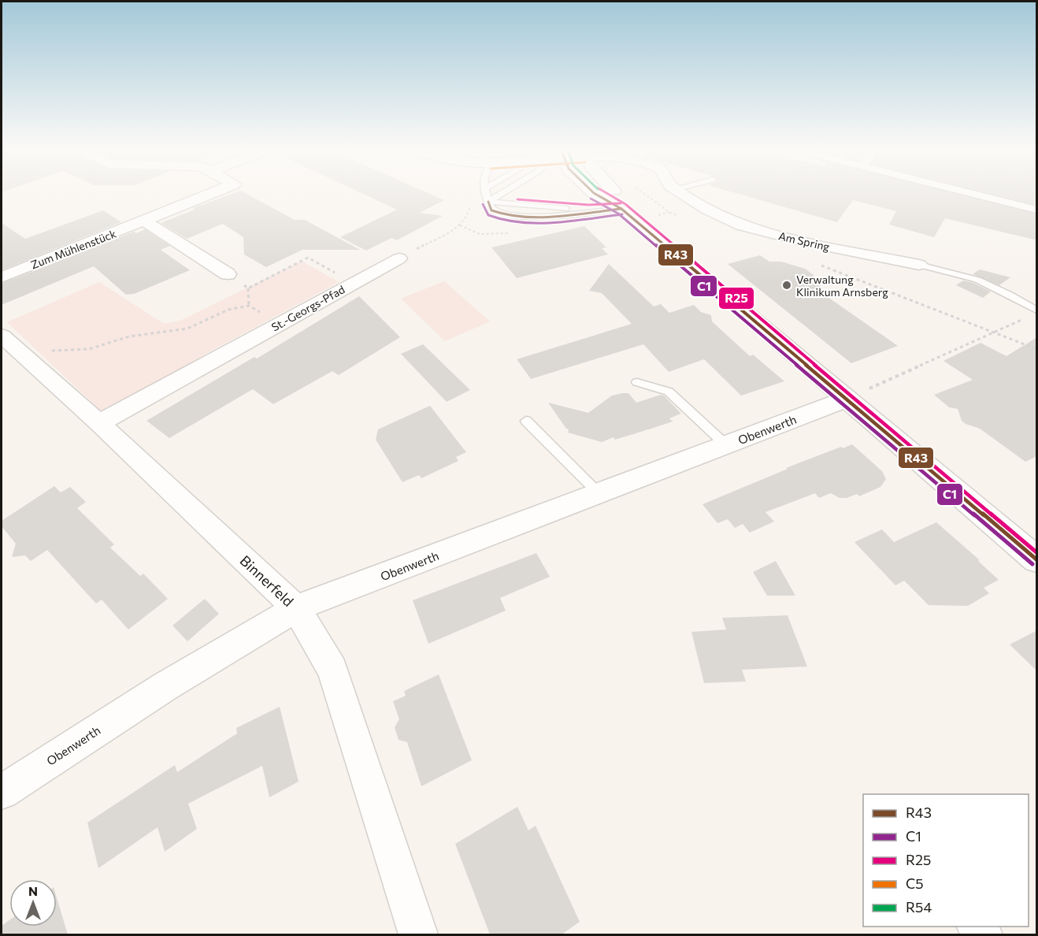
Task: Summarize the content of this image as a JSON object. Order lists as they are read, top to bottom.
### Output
{
  "streets": {
    "street": [
      "Am Spring",
      "Zum Mühlenstück",
      "St.-Georgs-Pfad",
      "Obenwerth",
      "Binnerfeld"
    ]
  },
  "crossings": [
    ["St.-Georgs-Pfad", "Binnerfeld"],
    ["Obenwerth", "Binnerfeld"]
  ],
  "places": ["Verwaltung Klinikum Arnsberg"],
  "lines": ["transit line R43", "transit line R25", "transit line C1"],
  "legend": [
    "R43",
    "C1",
    "R25",
    "C5",
    "R54"
  ],
  "north": "top"
}
